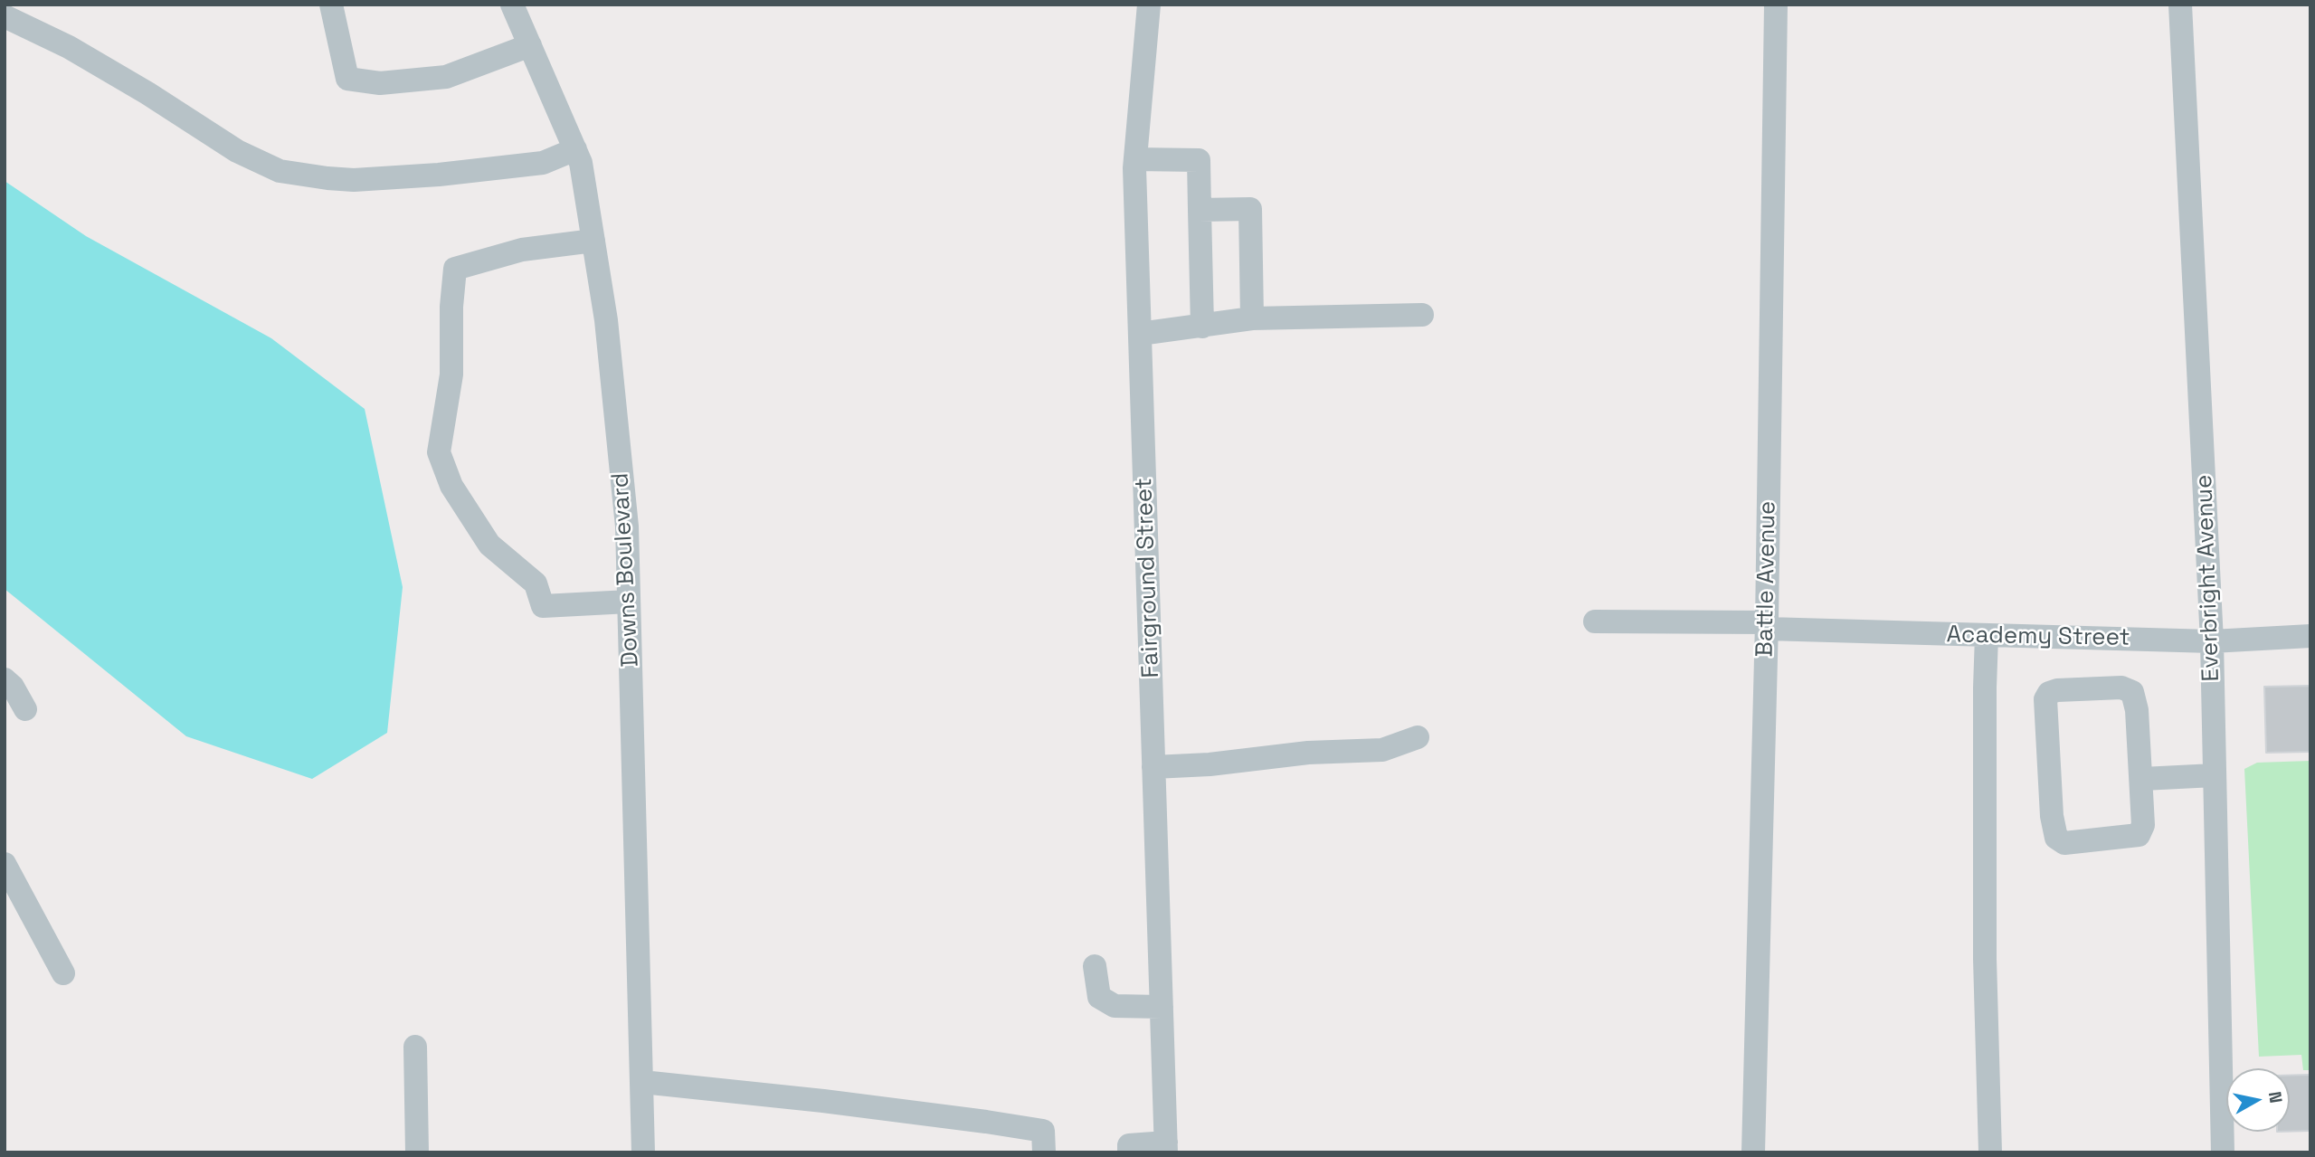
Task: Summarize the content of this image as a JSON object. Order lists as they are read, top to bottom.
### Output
{
  "streets": {
    "street": [
      "Downs Boulevard",
      "Fairground Street",
      "Everbright Avenue",
      "Battle Avenue",
      "Academy Street"
    ]
  },
  "crossings": [
    ["Everbright Avenue", "Academy Street"],
    ["Battle Avenue", "Academy Street"]
  ],
  "north": "right"
}
